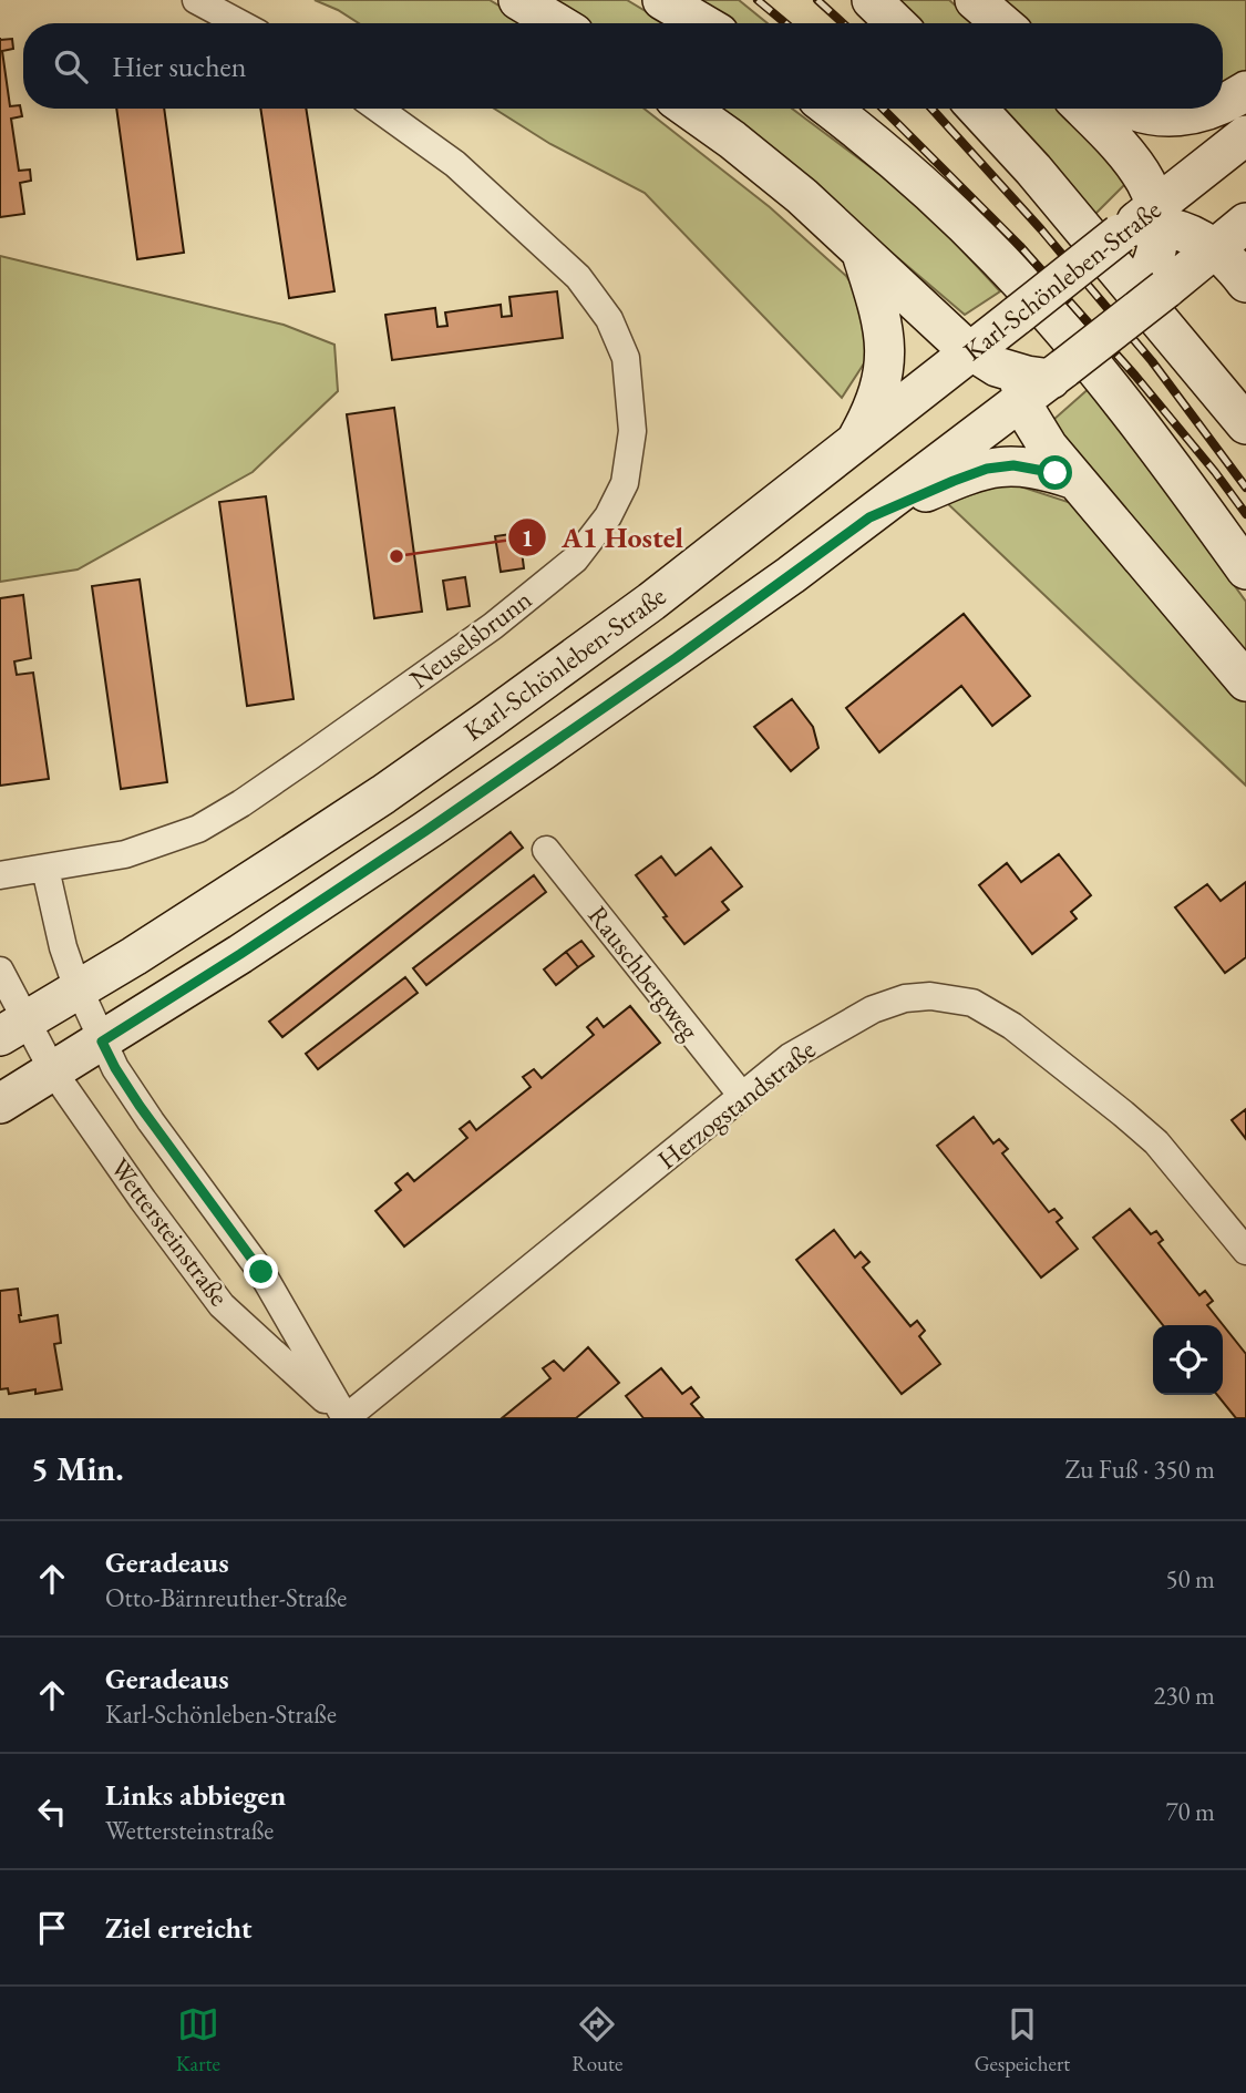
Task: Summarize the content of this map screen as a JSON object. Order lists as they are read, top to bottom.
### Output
{
  "streets": {
    "main road": ["Karl-Schönleben-Straße"],
    "street": [
      "Neuselsbrunn",
      "Rauschbergweg",
      "Herzogstandstraße",
      "Wettersteinstraße"
    ]
  },
  "crossings": [
    ["Karl-Schönleben-Straße", "Wettersteinstraße"],
    ["Rauschbergweg", "Herzogstandstraße"]
  ],
  "places": ["A1 Hostel"],
  "page": {
    "search": "Hier suchen",
    "heading": ["5 Min.", "Zu Fuß · 350 m"],
    "list": [
      ["Geradeaus", "Otto-Bärnreuther-Straße", "50 m"],
      ["Geradeaus", "Karl-Schönleben-Straße", "230 m"],
      ["Links abbiegen", "Wettersteinstraße", "70 m"],
      "Ziel erreicht"
    ],
    "nav": ["Karte", "Route", "Gespeichert"]
  }
}
